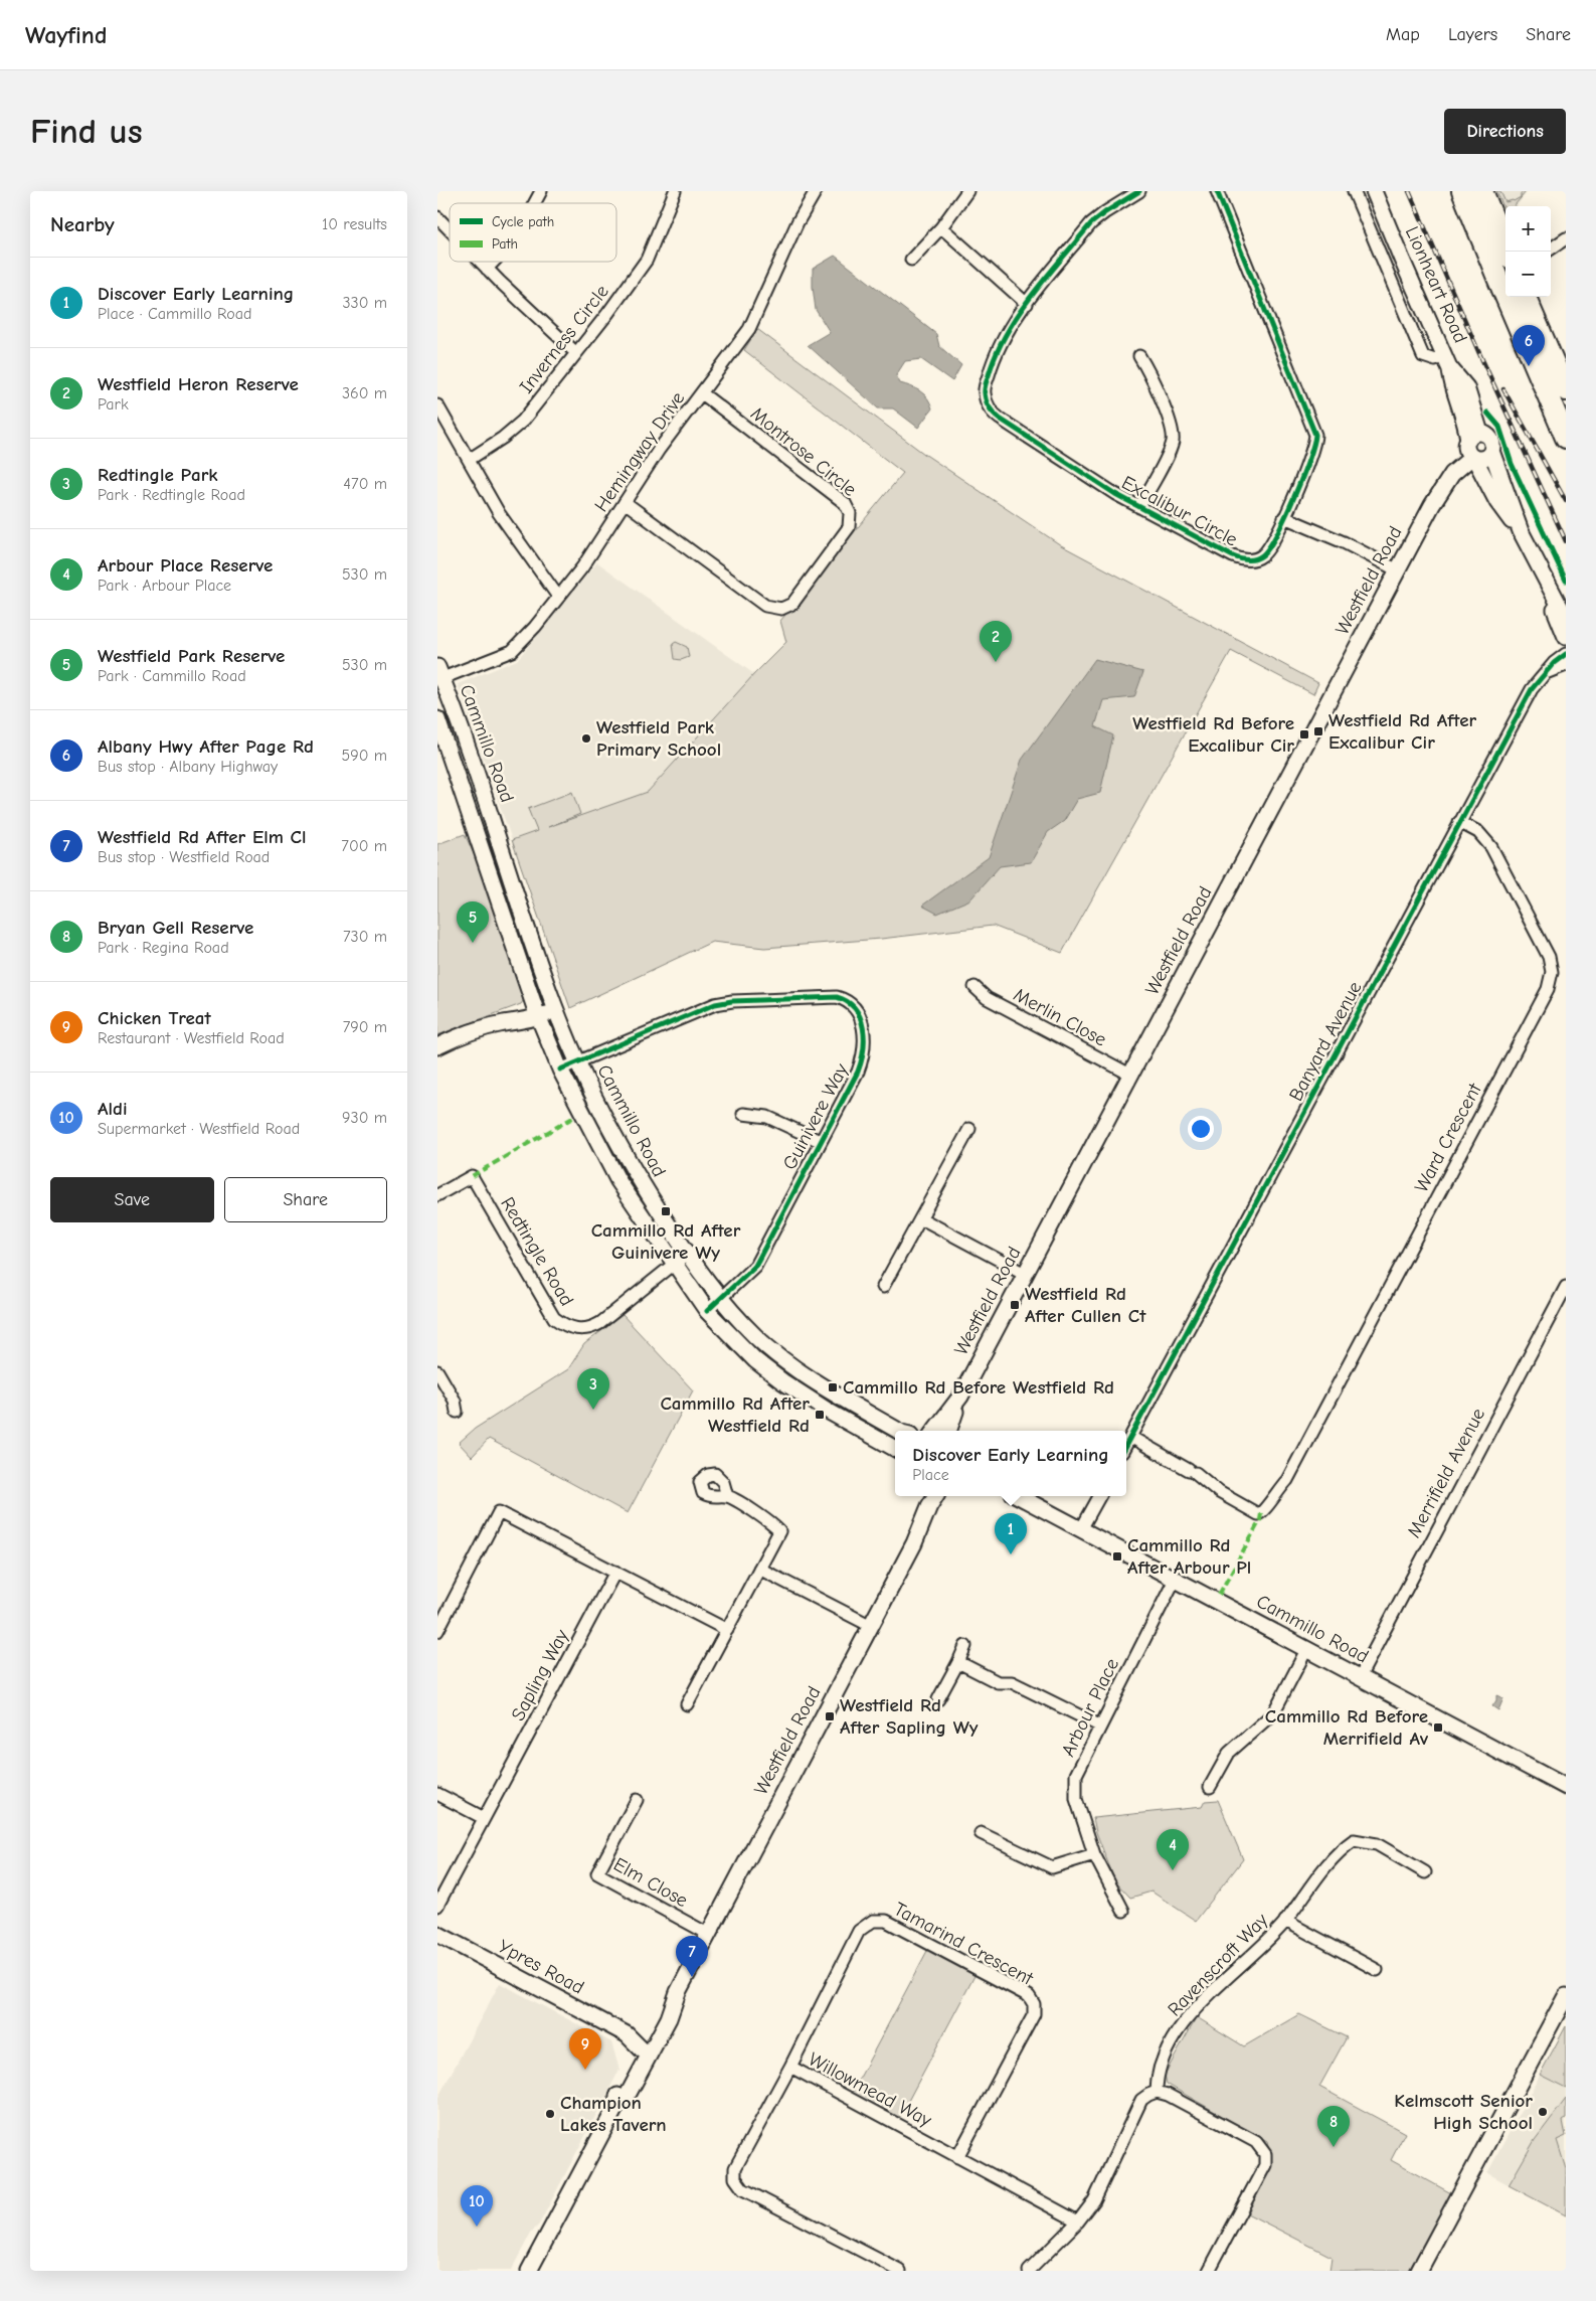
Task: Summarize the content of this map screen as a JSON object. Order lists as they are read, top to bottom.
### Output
{
  "streets": {
    "main road": [
      "Lionheart Road",
      "Westfield Road",
      "Cammillo Road",
      "Ypres Road"
    ],
    "street": [
      "Inverness Circle",
      "Hemingway Drive",
      "Montrose Circle",
      "Excalibur Circle",
      "Merlin Close",
      "Banyard Avenue",
      "Guinivere Way",
      "Ward Crescent",
      "Redtingle Road",
      "Merrifield Avenue",
      "Sapling Way",
      "Arbour Place",
      "Elm Close",
      "Tamarind Crescent",
      "Ravenscroft Way",
      "Willowmead Way"
    ]
  },
  "crossings": [
    ["Lionheart Road", "Westfield Road"],
    ["Hemingway Drive", "Montrose Circle"],
    ["Hemingway Drive", "Cammillo Road"],
    ["Westfield Road", "Merlin Close"],
    ["Westfield Road", "Elm Close"],
    ["Westfield Road", "Ypres Road"],
    ["Cammillo Road", "Guinivere Way"],
    ["Cammillo Road", "Redtingle Road"],
    ["Cammillo Road", "Merrifield Avenue"],
    ["Cammillo Road", "Arbour Place"],
    ["Banyard Avenue", "Ward Crescent"],
    ["Tamarind Crescent", "Willowmead Way"]
  ],
  "places": {
    "transit": [
      "Westfield Rd After Excalibur Cir",
      "Westfield Rd Before Excalibur Cir",
      "Cammillo Rd After Guinivere Wy",
      "Westfield Rd After Cullen Ct",
      "Cammillo Rd Before Westfield Rd",
      "Cammillo Rd After Westfield Rd",
      "Cammillo Rd After Arbour Pl",
      "Westfield Rd After Sapling Wy",
      "Cammillo Rd Before Merrifield Av"
    ],
    "other": ["Westfield Park Primary School", "Kelmscott Senior High School", "Champion Lakes Tavern"]
  },
  "legend": ["Cycle path", "Path"],
  "page": {
    "header": "Wayfind",
    "nav": ["Map", "Layers", "Share"],
    "buttons": [
      "Directions",
      ["Save", "Share"]
    ],
    "title": "Find us",
    "heading": ["Nearby", "10 results"],
    "map_buttons": ["+", "−"],
    "list": [
      {
        "mark": "1",
        "name": "Discover Early Learning",
        "note": "Place · Cammillo Road",
        "value": "330 m"
      },
      {
        "mark": "2",
        "name": "Westfield Heron Reserve",
        "note": "Park",
        "value": "360 m"
      },
      {
        "mark": "3",
        "name": "Redtingle Park",
        "note": "Park · Redtingle Road",
        "value": "470 m"
      },
      {
        "mark": "4",
        "name": "Arbour Place Reserve",
        "note": "Park · Arbour Place",
        "value": "530 m"
      },
      {
        "mark": "5",
        "name": "Westfield Park Reserve",
        "note": "Park · Cammillo Road",
        "value": "530 m"
      },
      {
        "mark": "6",
        "name": "Albany Hwy After Page Rd",
        "note": "Bus stop · Albany Highway",
        "value": "590 m"
      },
      {
        "mark": "7",
        "name": "Westfield Rd After Elm Cl",
        "note": "Bus stop · Westfield Road",
        "value": "700 m"
      },
      {
        "mark": "8",
        "name": "Bryan Gell Reserve",
        "note": "Park · Regina Road",
        "value": "730 m"
      },
      {
        "mark": "9",
        "name": "Chicken Treat",
        "note": "Restaurant · Westfield Road",
        "value": "790 m"
      },
      {
        "mark": "10",
        "name": "Aldi",
        "note": "Supermarket · Westfield Road",
        "value": "930 m"
      }
    ],
    "pins": [
      "6",
      "2",
      "5",
      "3",
      "1",
      "4",
      "7",
      "9",
      "8",
      "10"
    ],
    "popup": ["Discover Early Learning", "Place"]
  }
}
